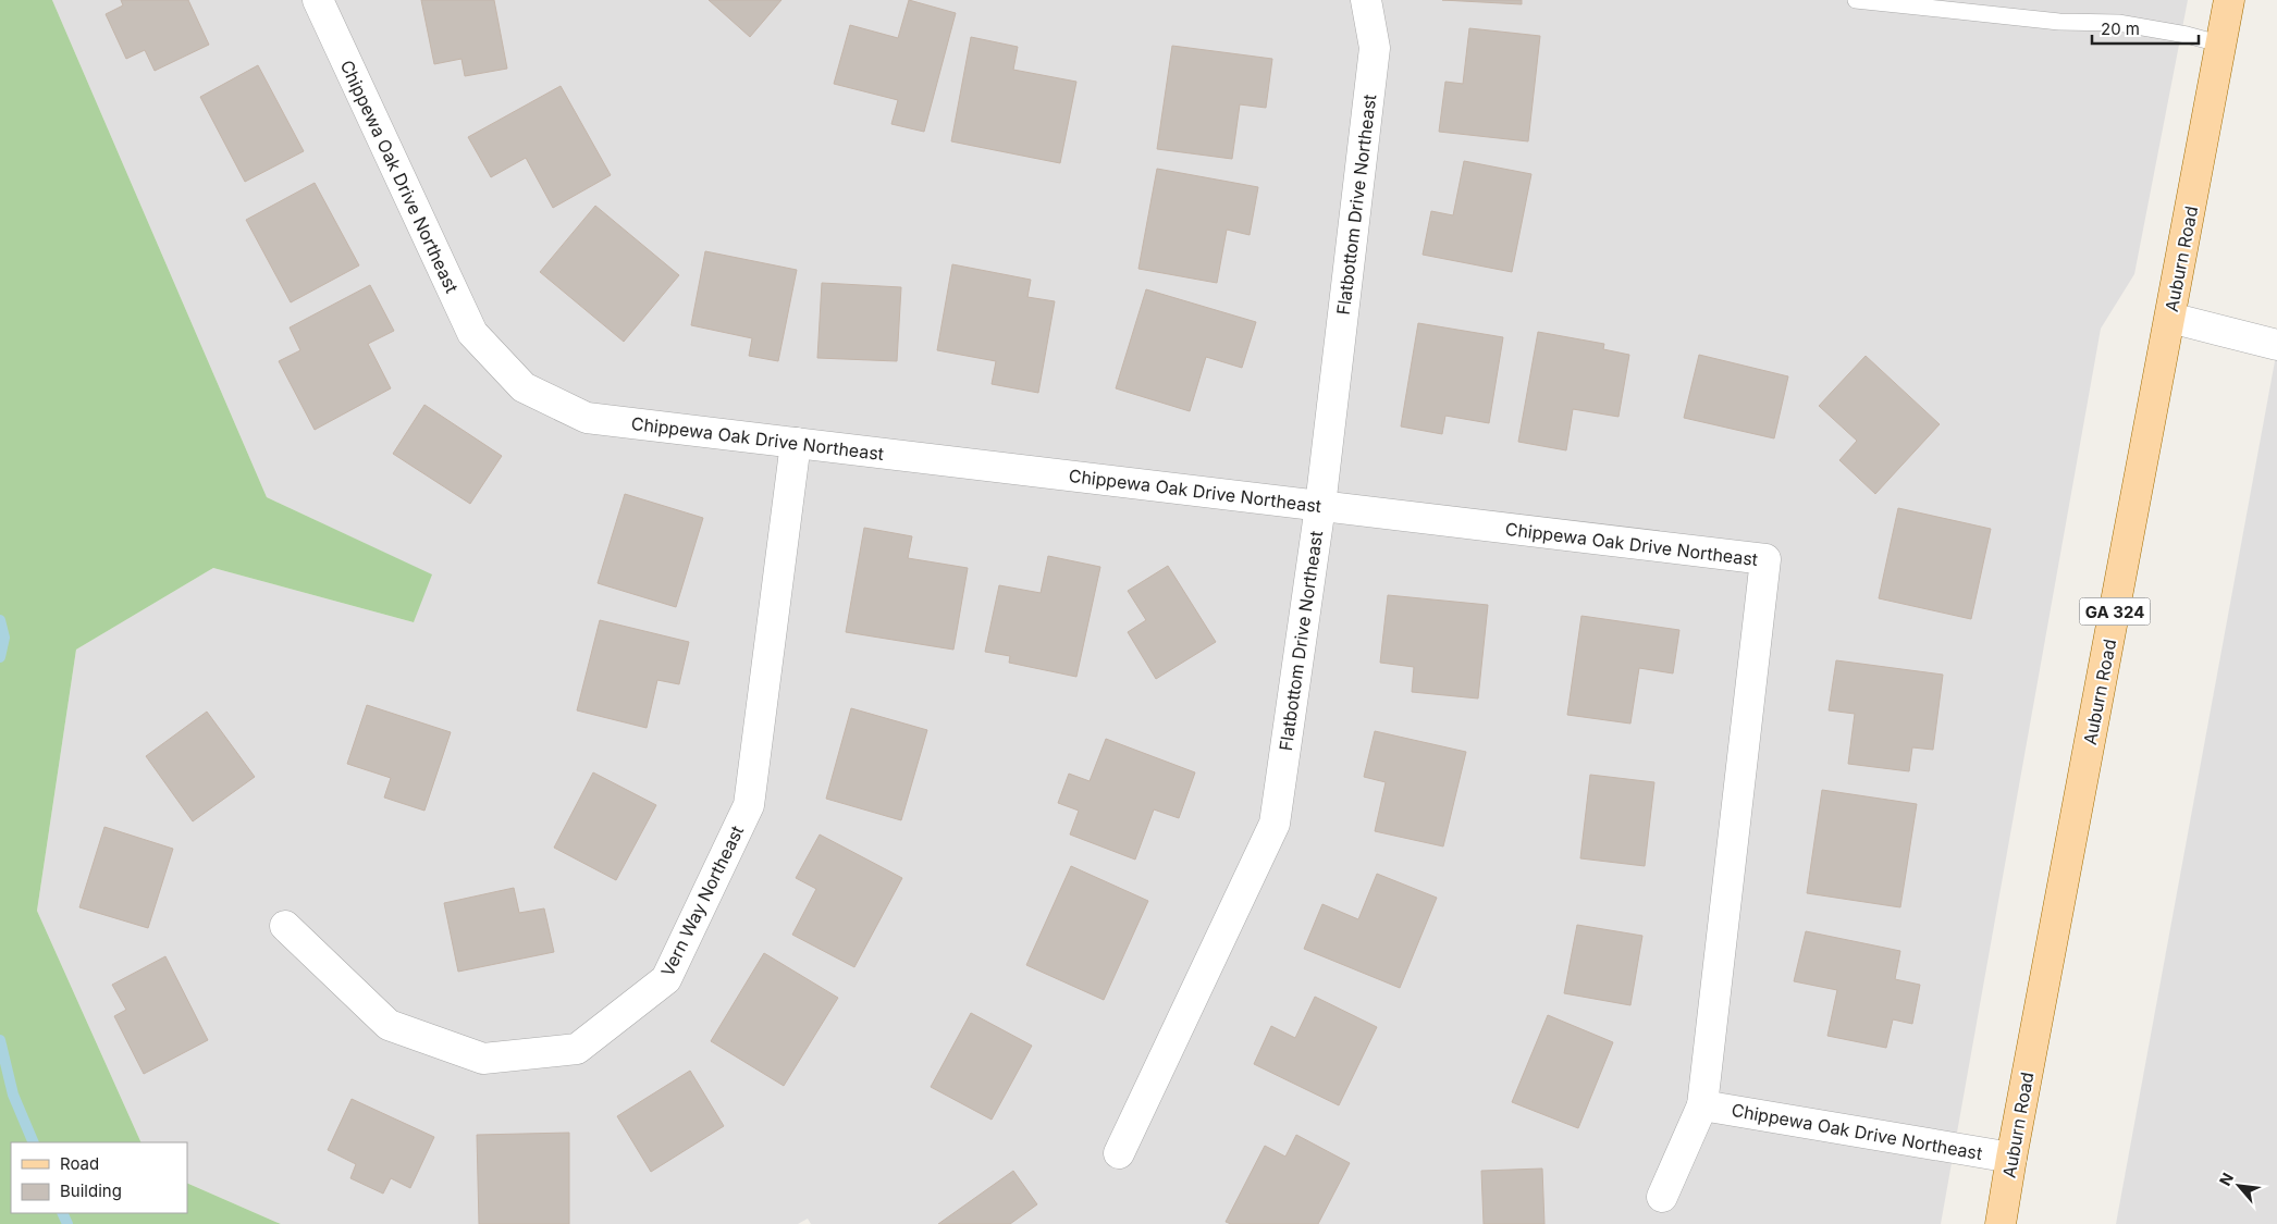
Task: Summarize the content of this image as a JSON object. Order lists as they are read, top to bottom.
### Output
{
  "streets": {
    "main road": ["Auburn Road", "GA 324"],
    "street": ["Chippewa Oak Drive Northeast", "Flatbottom Drive Northeast", "Vern Way Northeast"]
  },
  "crossings": [
    ["Chippewa Oak Drive Northeast", "Flatbottom Drive Northeast"],
    ["Chippewa Oak Drive Northeast", "Auburn Road"],
    ["Chippewa Oak Drive Northeast", "Vern Way Northeast"]
  ],
  "legend": ["Road", "Building"],
  "scale_bar": "20 m",
  "north": "top left"
}
